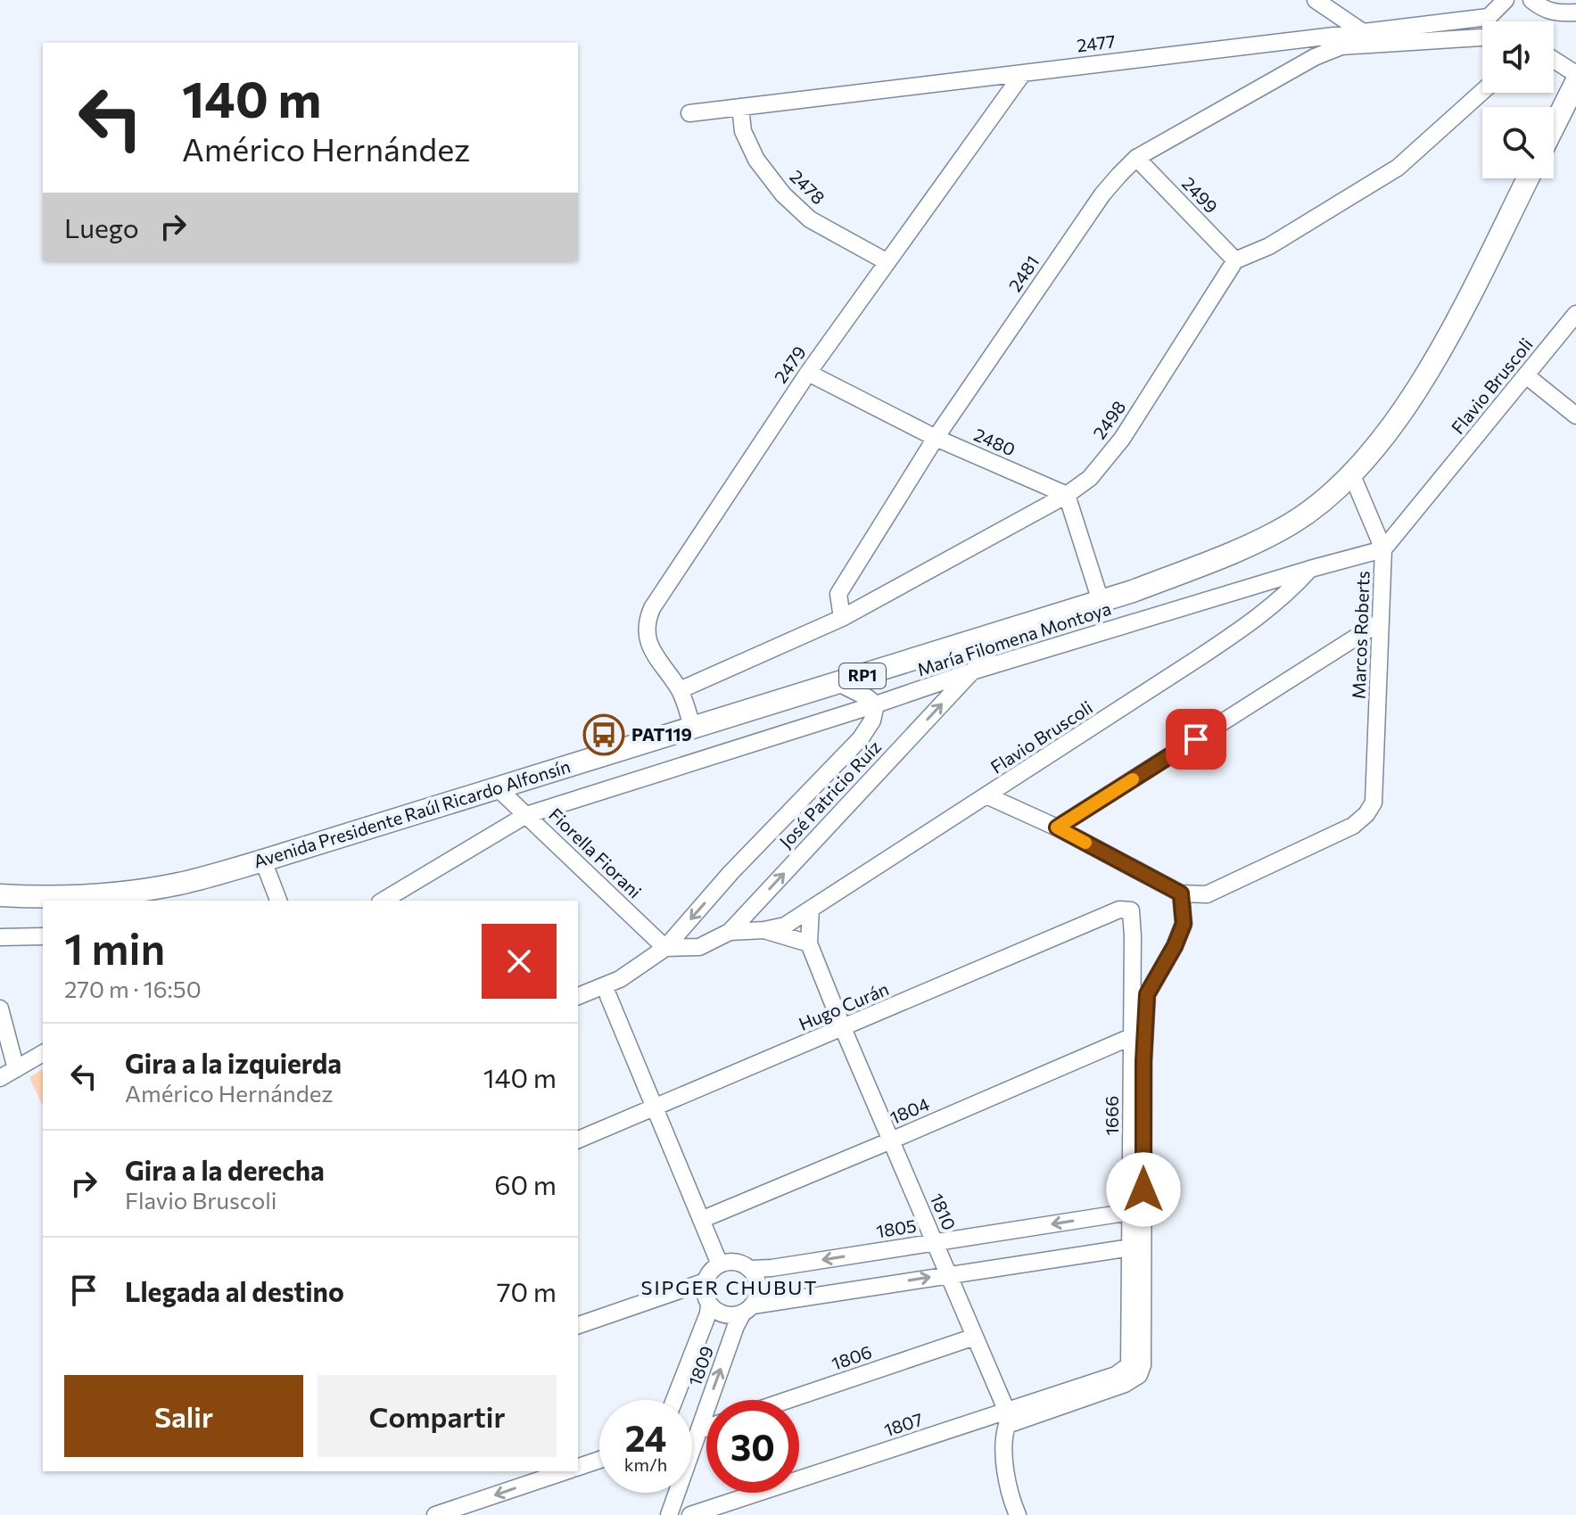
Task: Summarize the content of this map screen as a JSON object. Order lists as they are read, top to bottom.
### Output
{
  "streets": {
    "main road": ["RP1", "Avenida Presidente Raúl Ricardo Alfonsín"],
    "street": [
      "2477",
      "2478",
      "2499",
      "2481",
      "2479",
      "Flavio Bruscoli",
      "2498",
      "2480",
      "Marcos Roberts",
      "María Filomena Montoya",
      "José Patricio Ruíz",
      "Fiorella Fiorani",
      "Hugo Curán",
      "1804",
      "1666",
      "1810",
      "1805",
      "1806",
      "1809",
      "1807"
    ]
  },
  "crossings": [
    ["2477", "2478"],
    ["2477", "2479"],
    ["2478", "2479"],
    ["2499", "2481"],
    ["2499", "2498"],
    ["2481", "2498"],
    ["2481", "2480"],
    ["2479", "2498"],
    ["2479", "2480"],
    ["2479", "Avenida Presidente Raúl Ricardo Alfonsín"],
    ["Flavio Bruscoli", "Marcos Roberts"],
    ["Flavio Bruscoli", "María Filomena Montoya"],
    ["2498", "2480"],
    ["Marcos Roberts", "María Filomena Montoya"],
    ["Marcos Roberts", "Avenida Presidente Raúl Ricardo Alfonsín"],
    ["María Filomena Montoya", "José Patricio Ruíz"],
    ["María Filomena Montoya", "Fiorella Fiorani"],
    ["José Patricio Ruíz", "Avenida Presidente Raúl Ricardo Alfonsín"],
    ["José Patricio Ruíz", "Fiorella Fiorani"],
    ["Avenida Presidente Raúl Ricardo Alfonsín", "Fiorella Fiorani"],
    ["Hugo Curán", "1666"],
    ["Hugo Curán", "1810"],
    ["1804", "1666"],
    ["1804", "1810"],
    ["1666", "1805"],
    ["1666", "1807"],
    ["1810", "1805"],
    ["1810", "1806"],
    ["1810", "1807"],
    ["1805", "1809"]
  ],
  "districts": ["SIPGER CHUBUT"],
  "places": {
    "bus stop": ["PAT119"]
  },
  "page": {
    "turn": ["140 m", "Américo Hernández"],
    "then": "Luego",
    "heading": ["1 min", "270 m · 16:50"],
    "list": [
      {
        "name": "Gira a la izquierda",
        "note": "Américo Hernández",
        "value": "140 m"
      },
      {
        "name": "Gira a la derecha",
        "note": "Flavio Bruscoli",
        "value": "60 m"
      },
      {
        "name": "Llegada al destino",
        "value": "70 m"
      }
    ],
    "buttons": ["Salir", "Compartir"],
    "speed": "24 km/h",
    "limit": "30"
  }
}
